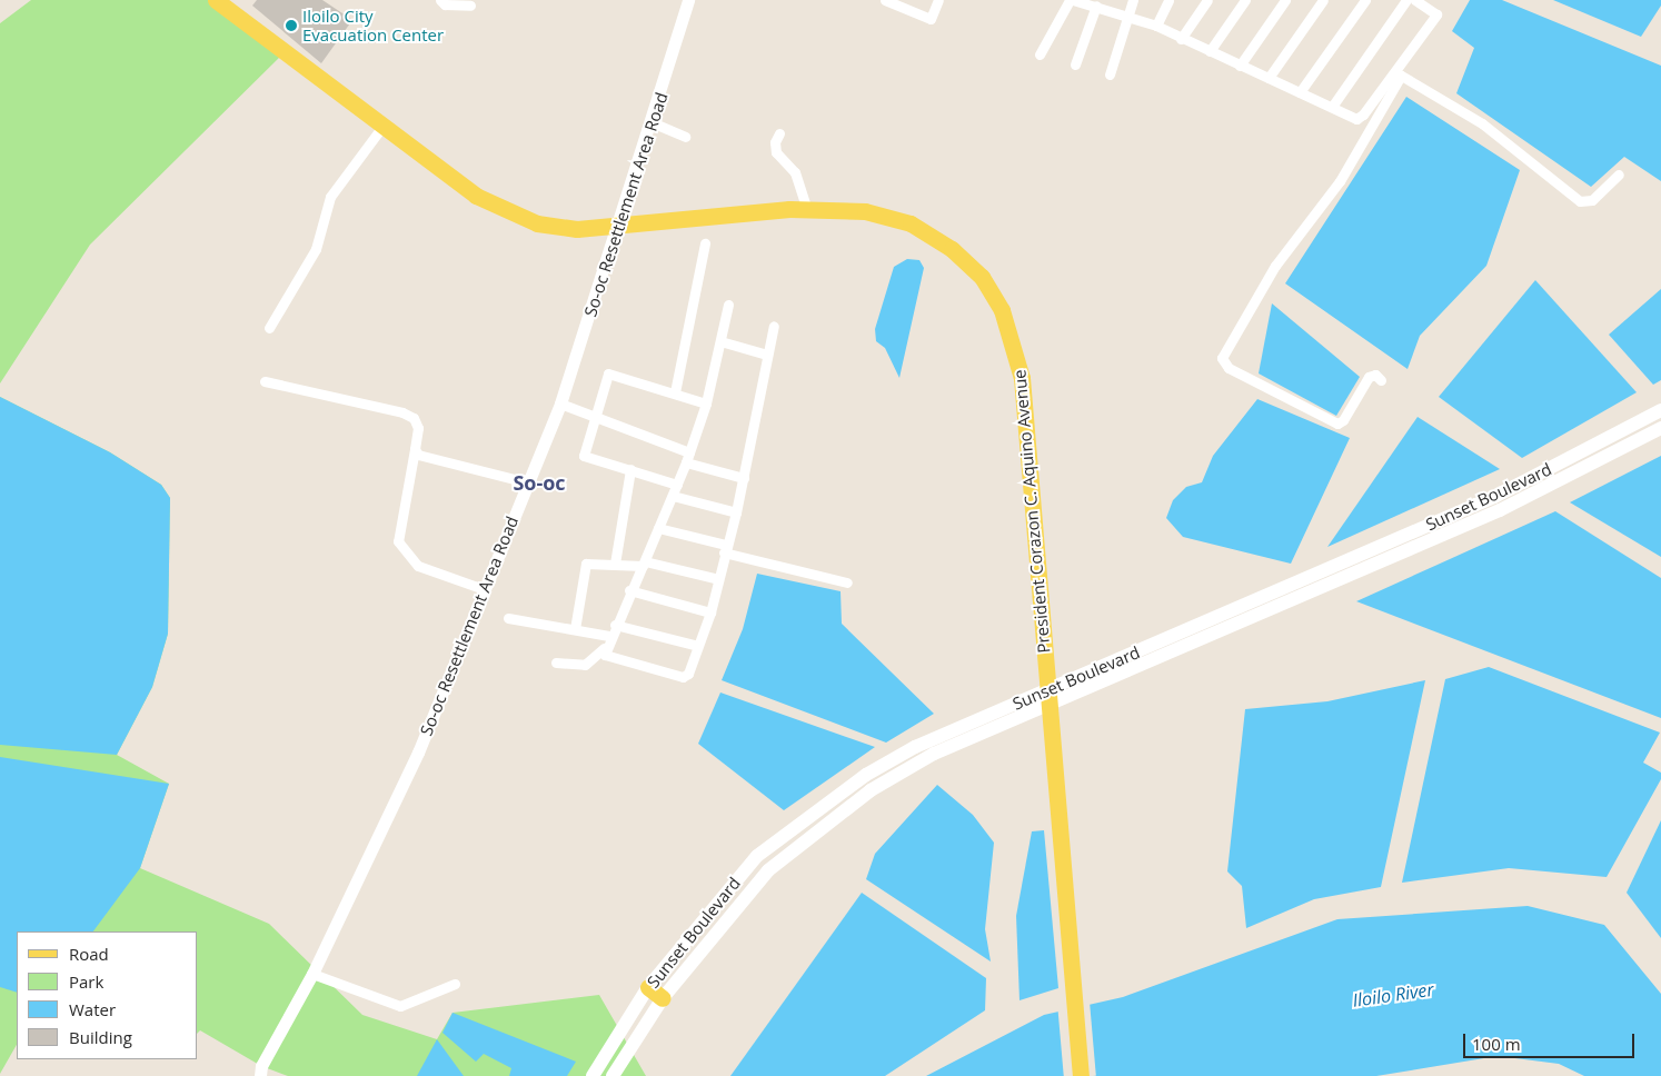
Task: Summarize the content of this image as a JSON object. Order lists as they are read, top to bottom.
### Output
{
  "streets": {
    "main road": ["Sunset Boulevard", "President Corazon C. Aquino Avenue"],
    "street": ["So-oc Resettlement Area Road"]
  },
  "crossings": [
    ["So-oc Resettlement Area Road", "President Corazon C. Aquino Avenue"],
    ["Sunset Boulevard", "President Corazon C. Aquino Avenue"]
  ],
  "districts": ["So-oc"],
  "water": ["Iloilo River"],
  "places": ["Iloilo City Evacuation Center"],
  "legend": [
    "Road",
    "Park",
    "Water",
    "Building"
  ],
  "scale_bar": "100 m"
}
